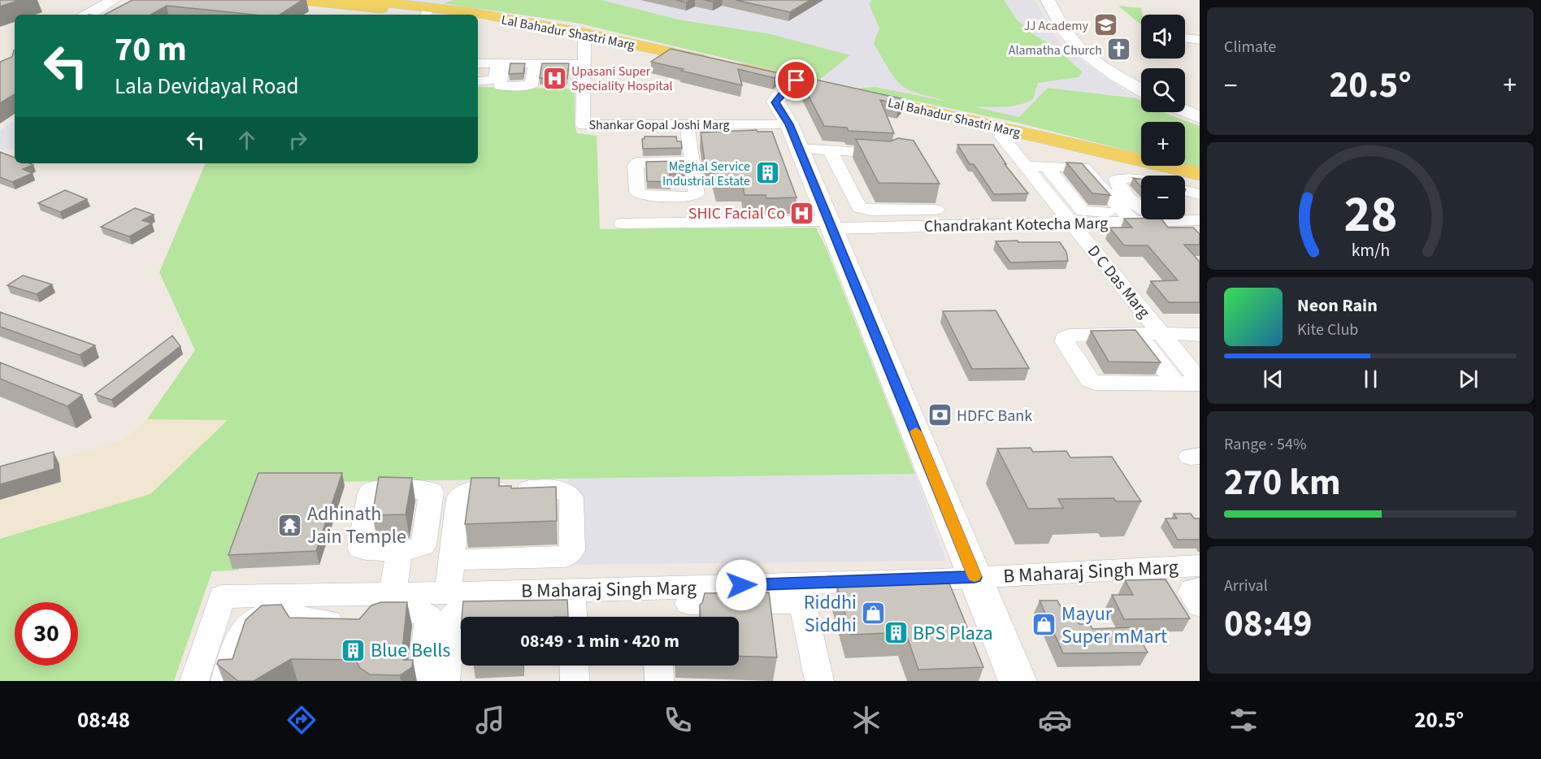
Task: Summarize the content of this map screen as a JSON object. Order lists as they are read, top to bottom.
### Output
{
  "streets": {
    "main road": ["Lal Bahadur Shastri Marg"],
    "street": [
      "Shankar Gopal Joshi Marg",
      "Chandrakant Kotecha Marg",
      "D C Das Marg",
      "B Maharaj Singh Marg"
    ]
  },
  "crossings": [
    ["Lal Bahadur Shastri Marg", "Shankar Gopal Joshi Marg"],
    ["Lal Bahadur Shastri Marg", "D C Das Marg"],
    ["Chandrakant Kotecha Marg", "D C Das Marg"]
  ],
  "places": {
    "school or university": ["JJ Academy"],
    "church": ["Alamatha Church"],
    "hospital": ["Upasani Super Speciality Hospital", "SHIC Facial Co"],
    "building": ["Meghal Service Industrial Estate", "BPS Plaza", "Blue Bells"],
    "bank": ["HDFC Bank"],
    "temple": ["Adhinath Jain Temple"],
    "shop": ["Riddhi Siddhi", "Mayur Super mMart"]
  },
  "page": {
    "tile": [
      "Climate",
      ["Range · 54%", "270 km"],
      ["Arrival", "08:49"]
    ],
    "map_buttons": ["+", "−"],
    "turn": ["70 m", "Lala Devidayal Road"],
    "heat": ["−", "20.5°", "+"],
    "song": ["Neon Rain", "Kite Club"],
    "limit": "30",
    "trip": "08:49 · 1 min · 420 m",
    "tabs": ["08:48", "20.5°"],
    "gauge": ["28", "km/h"]
  }
}
